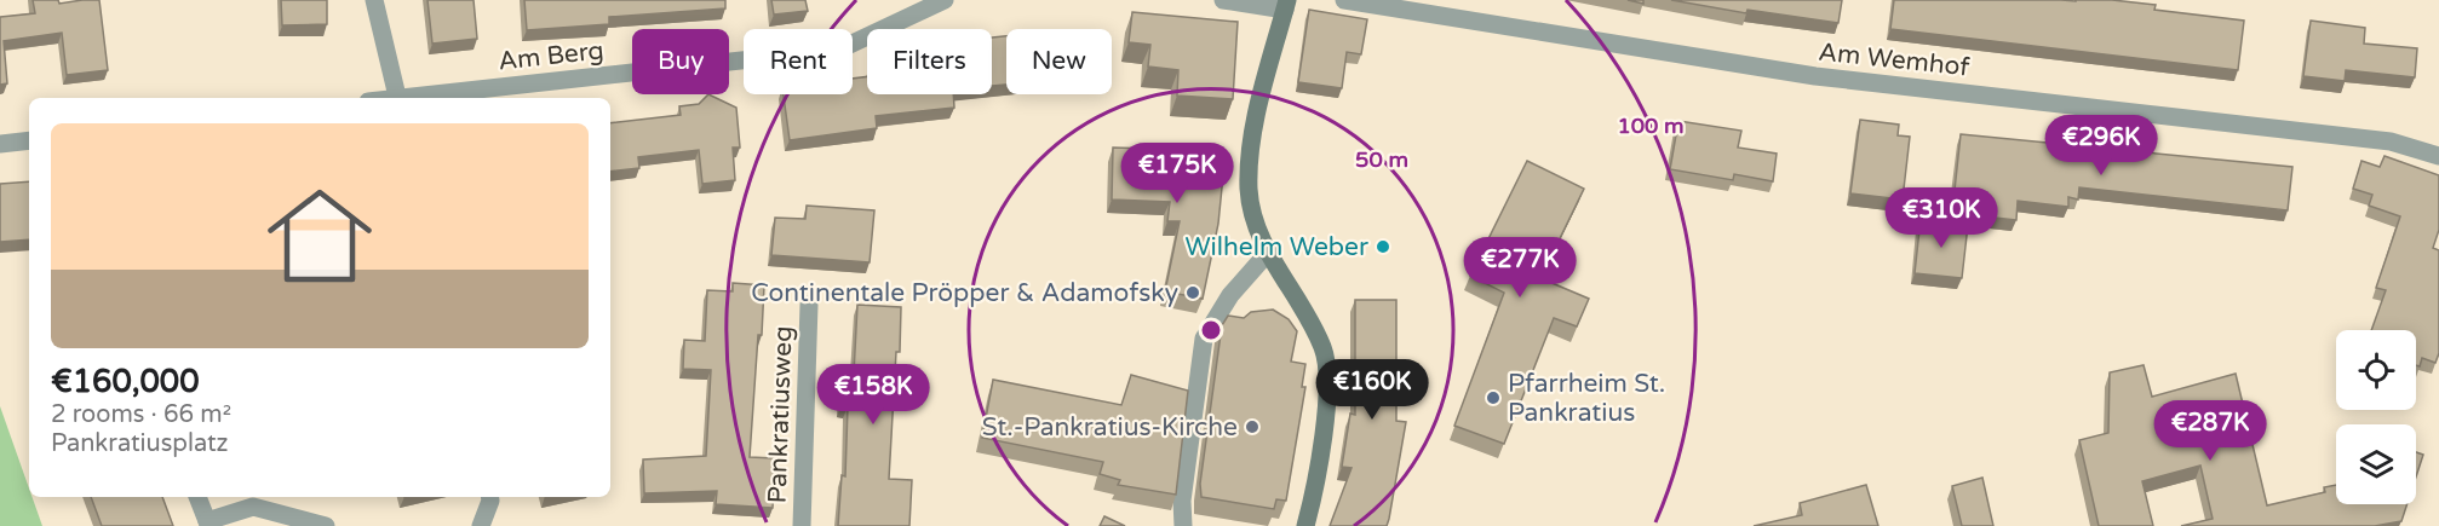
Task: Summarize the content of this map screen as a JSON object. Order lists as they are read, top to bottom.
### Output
{
  "streets": {
    "street": ["Am Berg", "Am Wemhof", "Pankratiusweg"]
  },
  "places": [
    "Wilhelm Weber",
    "Continentale Pröpper & Adamofsky",
    "Pfarrheim St. Pankratius",
    "St.-Pankratius-Kirche"
  ],
  "page": {
    "chip": [
      "Buy",
      "Rent",
      "Filters",
      "New"
    ],
    "list": [
      {
        "name": "€160,000",
        "note": "2 rooms · 66 m² · Pankratiusplatz"
      }
    ],
    "price": [
      "€296K",
      "€175K",
      "€310K",
      "€277K",
      "€160K",
      "€158K",
      "€287K"
    ]
  },
  "rings": ["100 m", "50 m"]
}
